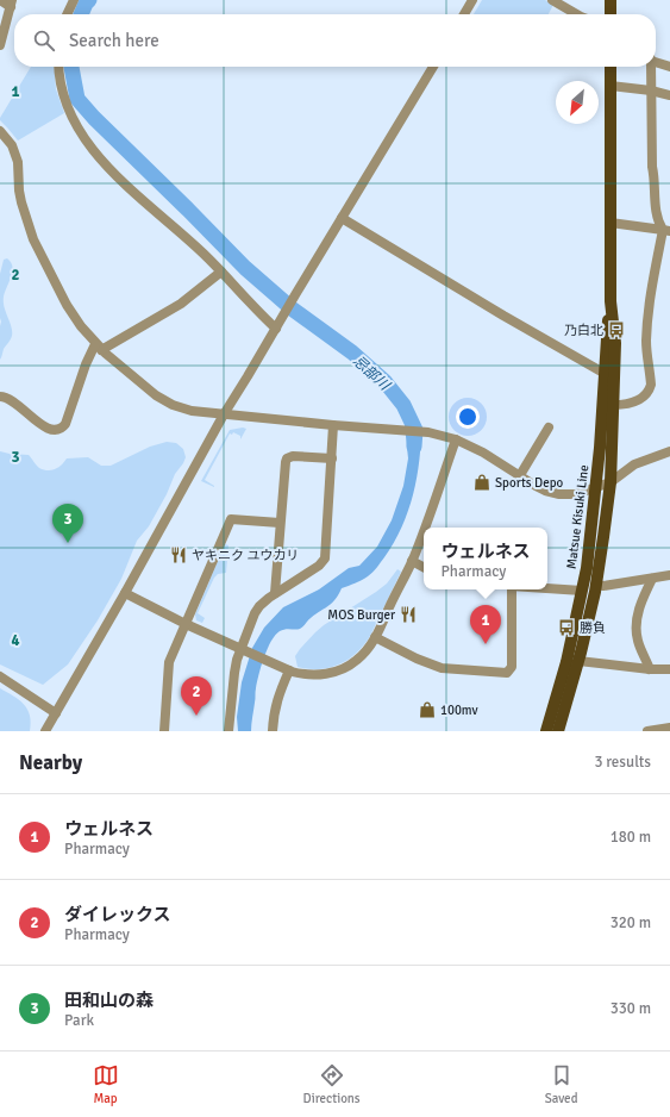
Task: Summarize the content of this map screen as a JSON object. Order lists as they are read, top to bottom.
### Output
{
  "streets": {
    "main road": ["Matsue Kisuki Line"]
  },
  "water": ["忌部川"],
  "places": {
    "bus stop": ["乃白北", "勝負"],
    "shop": ["Sports Depo", "100mv"],
    "restaurant": ["ヤキニク ユウカリ", "MOS Burger"]
  },
  "north": "bottom left",
  "page": {
    "search": "Search here",
    "pins": ["3", "1", "2"],
    "popup": ["ウェルネス", "Pharmacy"],
    "heading": ["Nearby", "3 results"],
    "list": [
      {
        "mark": "1",
        "name": "ウェルネス",
        "note": "Pharmacy",
        "value": "180 m"
      },
      {
        "mark": "2",
        "name": "ダイレックス",
        "note": "Pharmacy",
        "value": "320 m"
      },
      {
        "mark": "3",
        "name": "田和山の森",
        "note": "Park",
        "value": "330 m"
      }
    ],
    "nav": ["Map", "Directions", "Saved"]
  },
  "grid": {
    "rows": [
      "1",
      "2",
      "3",
      "4"
    ]
  }
}
